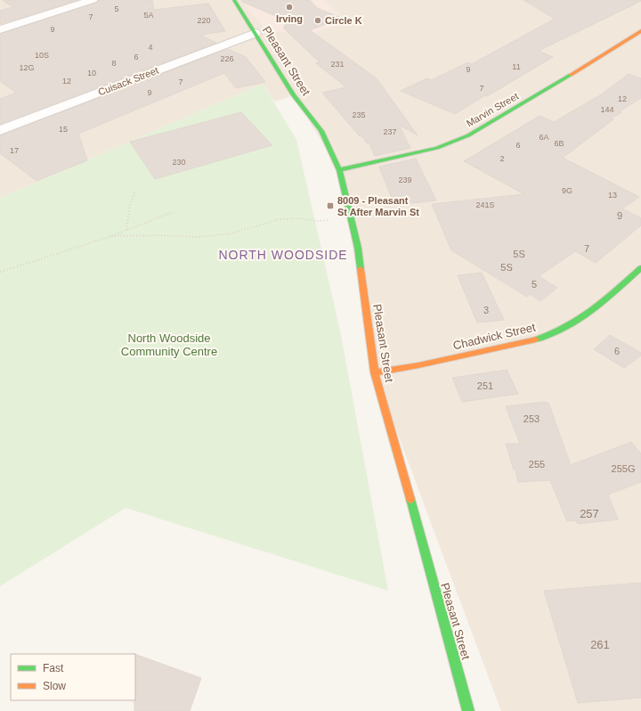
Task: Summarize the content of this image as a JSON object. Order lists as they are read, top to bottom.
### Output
{
  "streets": {
    "main road": ["Pleasant Street", "Marvin Street", "Chadwick Street"],
    "street": ["Cuisack Street"]
  },
  "crossings": [
    ["Pleasant Street", "Cuisack Street"],
    ["Pleasant Street", "Marvin Street"],
    ["Pleasant Street", "Chadwick Street"]
  ],
  "districts": ["NORTH WOODSIDE"],
  "parks": ["North Woodside Community Centre"],
  "places": {
    "other": ["Irving", "Circle K"],
    "transit": ["8009 - Pleasant St After Marvin St"]
  },
  "house_numbers": [
    "5",
    "5A",
    "7",
    "220",
    "9",
    "4",
    "10S",
    "6",
    "226",
    "8",
    "231",
    "11",
    "12G",
    "9",
    "10",
    "12",
    "7",
    "7",
    "9",
    "12",
    "144",
    "235",
    "15",
    "237",
    "6A",
    "6B",
    "6",
    "17",
    "2",
    "230",
    "239",
    "9G",
    "13",
    "241S",
    "9",
    "7",
    "5S",
    "5S",
    "5",
    "3",
    "6",
    "251",
    "253",
    "255",
    "255G",
    "257",
    "261"
  ],
  "legend": ["Fast", "Slow"]
}
